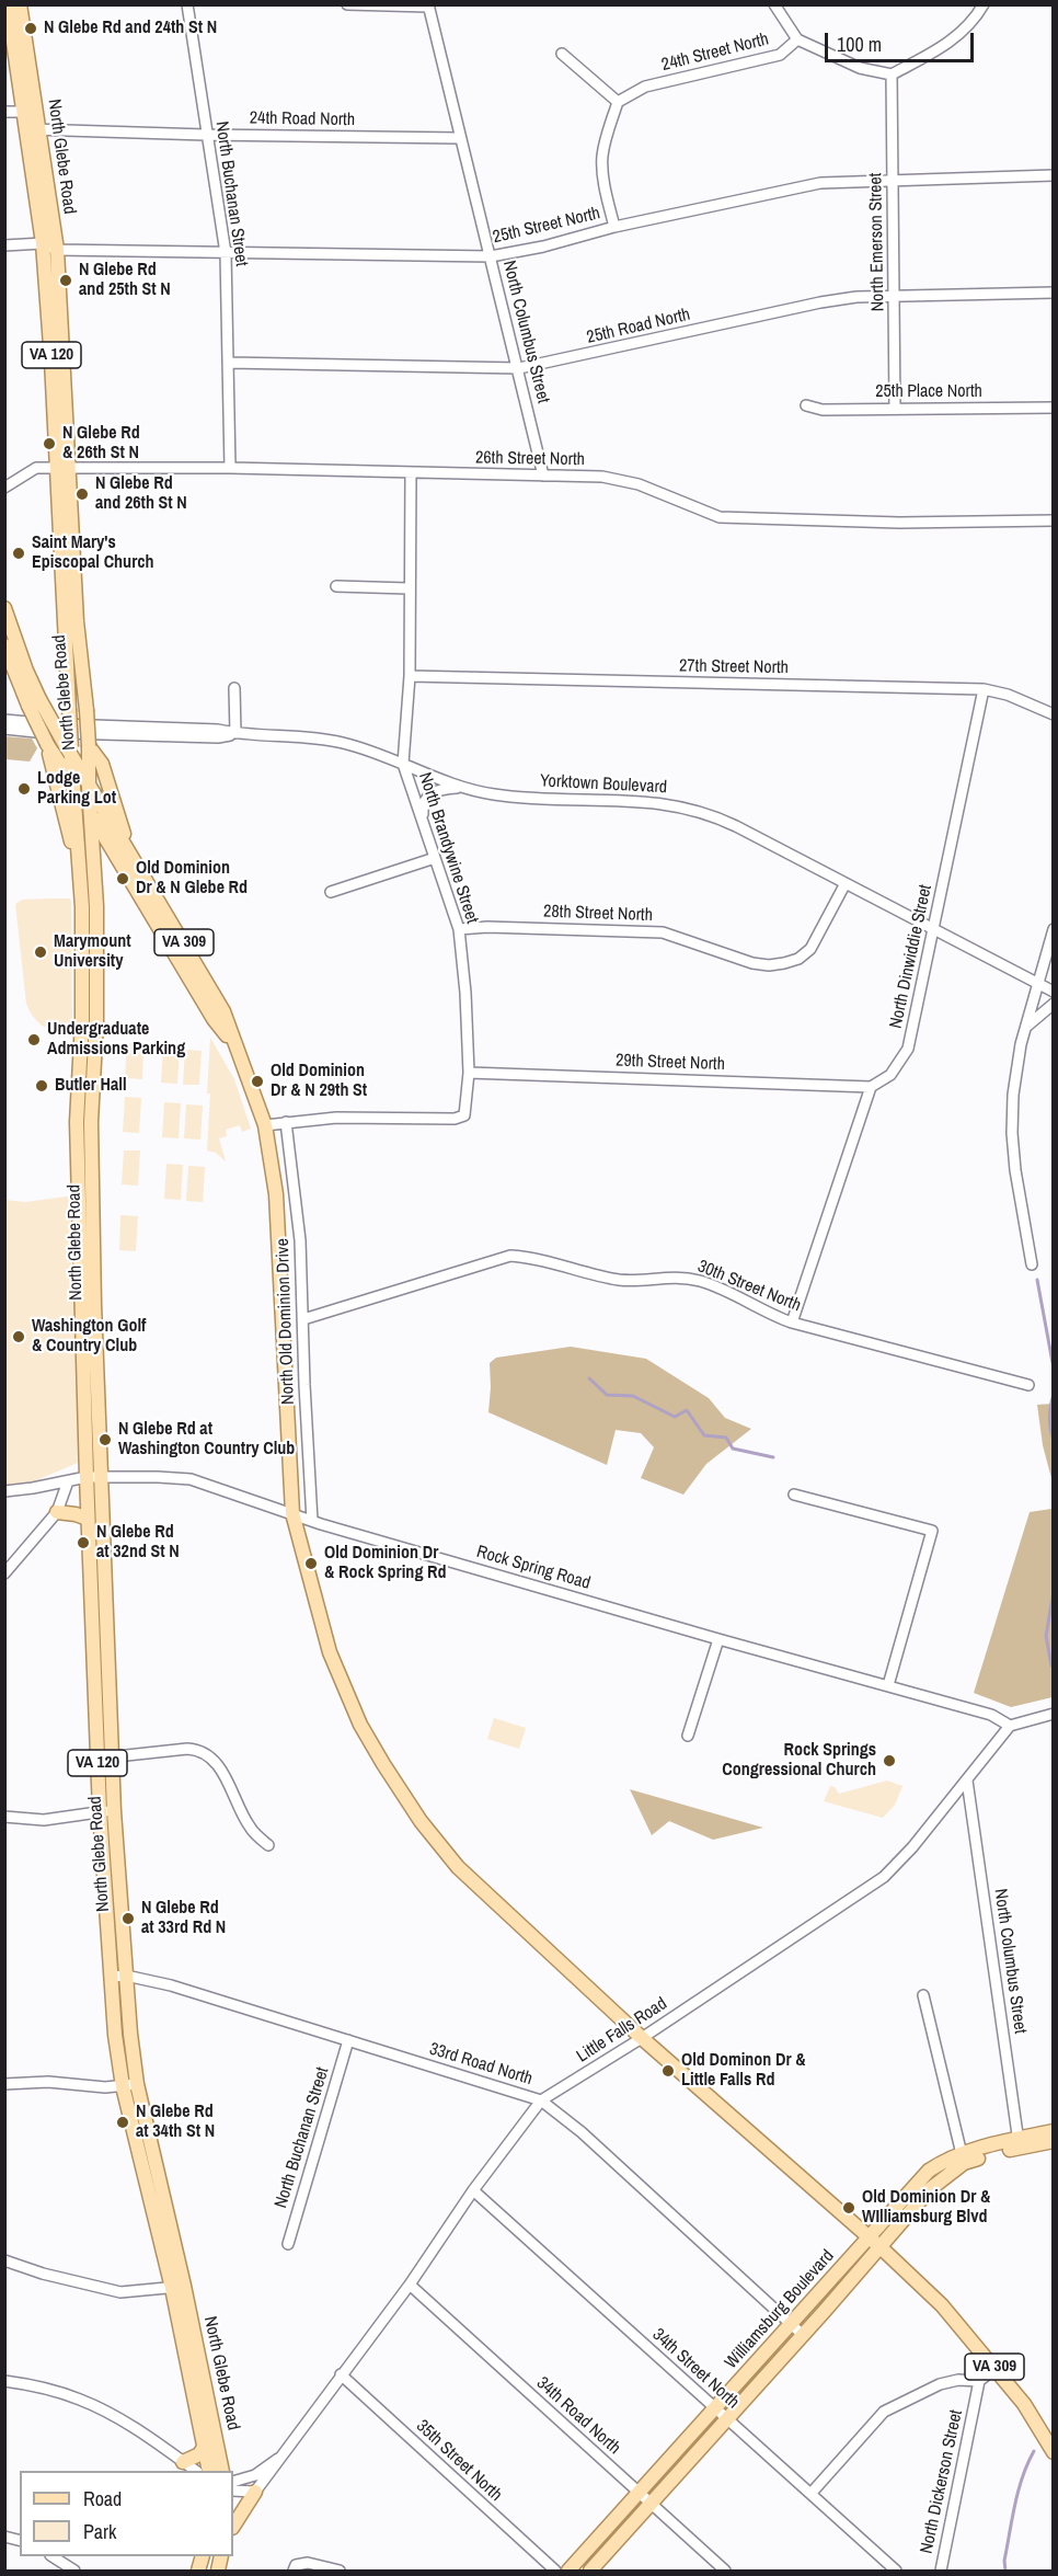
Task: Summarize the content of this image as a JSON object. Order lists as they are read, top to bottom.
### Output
{
  "streets": {
    "main road": [
      "North Glebe Road",
      "VA 120",
      "VA 309",
      "Williamsburg Boulevard"
    ],
    "street": [
      "24th Street North",
      "24th Road North",
      "North Buchanan Street",
      "25th Street North",
      "North Emerson Street",
      "25th Road North",
      "North Columbus Street",
      "25th Place North",
      "26th Street North",
      "27th Street North",
      "Yorktown Boulevard",
      "North Brandywine Street",
      "28th Street North",
      "North Dinwiddie Street",
      "29th Street North",
      "30th Street North",
      "North Old Dominion Drive",
      "Rock Spring Road",
      "Little Falls Road",
      "33rd Road North",
      "34th Street North",
      "34th Road North",
      "35th Street North",
      "North Dickerson Street"
    ]
  },
  "crossings": [
    ["24th Road North", "North Glebe Road"],
    ["24th Road North", "North Buchanan Street"],
    ["24th Road North", "North Columbus Street"],
    ["North Glebe Road", "25th Street North"],
    ["North Glebe Road", "26th Street North"],
    ["North Glebe Road", "VA 309"],
    ["North Glebe Road", "Rock Spring Road"],
    ["North Glebe Road", "33rd Road North"],
    ["North Buchanan Street", "25th Street North"],
    ["North Buchanan Street", "25th Road North"],
    ["North Buchanan Street", "26th Street North"],
    ["North Buchanan Street", "33rd Road North"],
    ["25th Street North", "North Emerson Street"],
    ["25th Street North", "North Columbus Street"],
    ["North Emerson Street", "25th Road North"],
    ["North Emerson Street", "25th Place North"],
    ["25th Road North", "North Columbus Street"],
    ["North Columbus Street", "26th Street North"],
    ["North Columbus Street", "Little Falls Road"],
    ["North Columbus Street", "Williamsburg Boulevard"],
    ["26th Street North", "North Brandywine Street"],
    ["27th Street North", "North Brandywine Street"],
    ["27th Street North", "North Dinwiddie Street"],
    ["Yorktown Boulevard", "North Brandywine Street"],
    ["Yorktown Boulevard", "28th Street North"],
    ["Yorktown Boulevard", "North Dinwiddie Street"],
    ["North Brandywine Street", "28th Street North"],
    ["North Brandywine Street", "29th Street North"],
    ["North Brandywine Street", "North Old Dominion Drive"],
    ["VA 309", "Rock Spring Road"],
    ["VA 309", "Little Falls Road"],
    ["VA 309", "Williamsburg Boulevard"],
    ["North Dinwiddie Street", "29th Street North"],
    ["30th Street North", "North Old Dominion Drive"],
    ["North Old Dominion Drive", "Rock Spring Road"],
    ["Rock Spring Road", "Little Falls Road"],
    ["Little Falls Road", "33rd Road North"],
    ["Little Falls Road", "34th Street North"],
    ["Little Falls Road", "34th Road North"],
    ["Little Falls Road", "35th Street North"],
    ["33rd Road North", "Williamsburg Boulevard"],
    ["Williamsburg Boulevard", "34th Street North"],
    ["Williamsburg Boulevard", "34th Road North"]
  ],
  "places": [
    "N Glebe Rd and 24th St N",
    "N Glebe Rd and 25th St N",
    "N Glebe Rd & 26th St N",
    "N Glebe Rd and 26th St N",
    "Saint Mary's Episcopal Church",
    "Lodge Parking Lot",
    "Old Dominion Dr & N Glebe Rd",
    "Marymount University",
    "Undergraduate Admissions Parking",
    "Old Dominion Dr & N 29th St",
    "Butler Hall",
    "Washington Golf & Country Club",
    "N Glebe Rd at Washington Country Club",
    "N Glebe Rd at 32nd St N",
    "Old Dominion Dr & Rock Spring Rd",
    "Rock Springs Congressional Church",
    "N Glebe Rd at 33rd Rd N",
    "Old Dominon Dr & Little Falls Rd",
    "N Glebe Rd at 34th St N",
    "Old Dominion Dr & WIlliamsburg Blvd"
  ],
  "legend": ["Road", "Park"],
  "scale_bar": "100 m"
}
